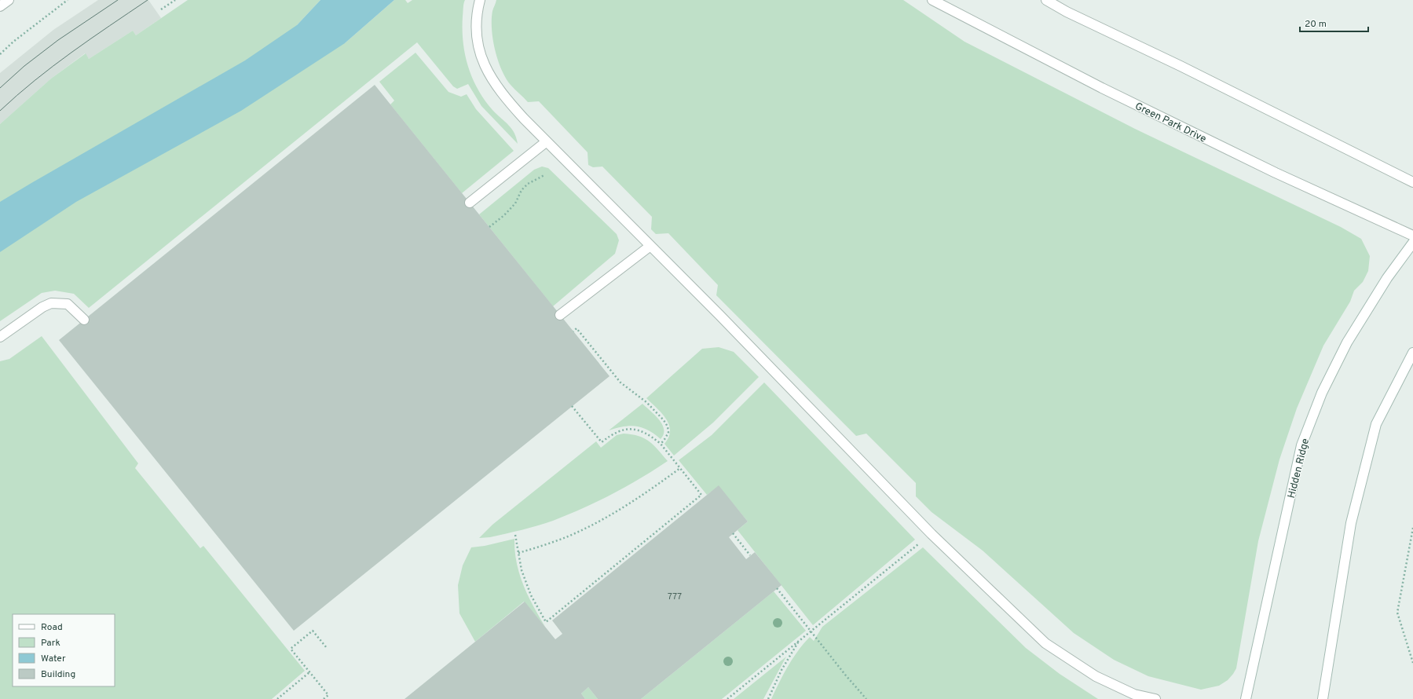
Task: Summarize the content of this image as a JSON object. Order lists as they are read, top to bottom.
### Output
{
  "streets": {
    "street": ["Green Park Drive", "Hidden Ridge"]
  },
  "house_numbers": ["777"],
  "legend": [
    "Road",
    "Park",
    "Water",
    "Building"
  ],
  "scale_bar": "20 m"
}
